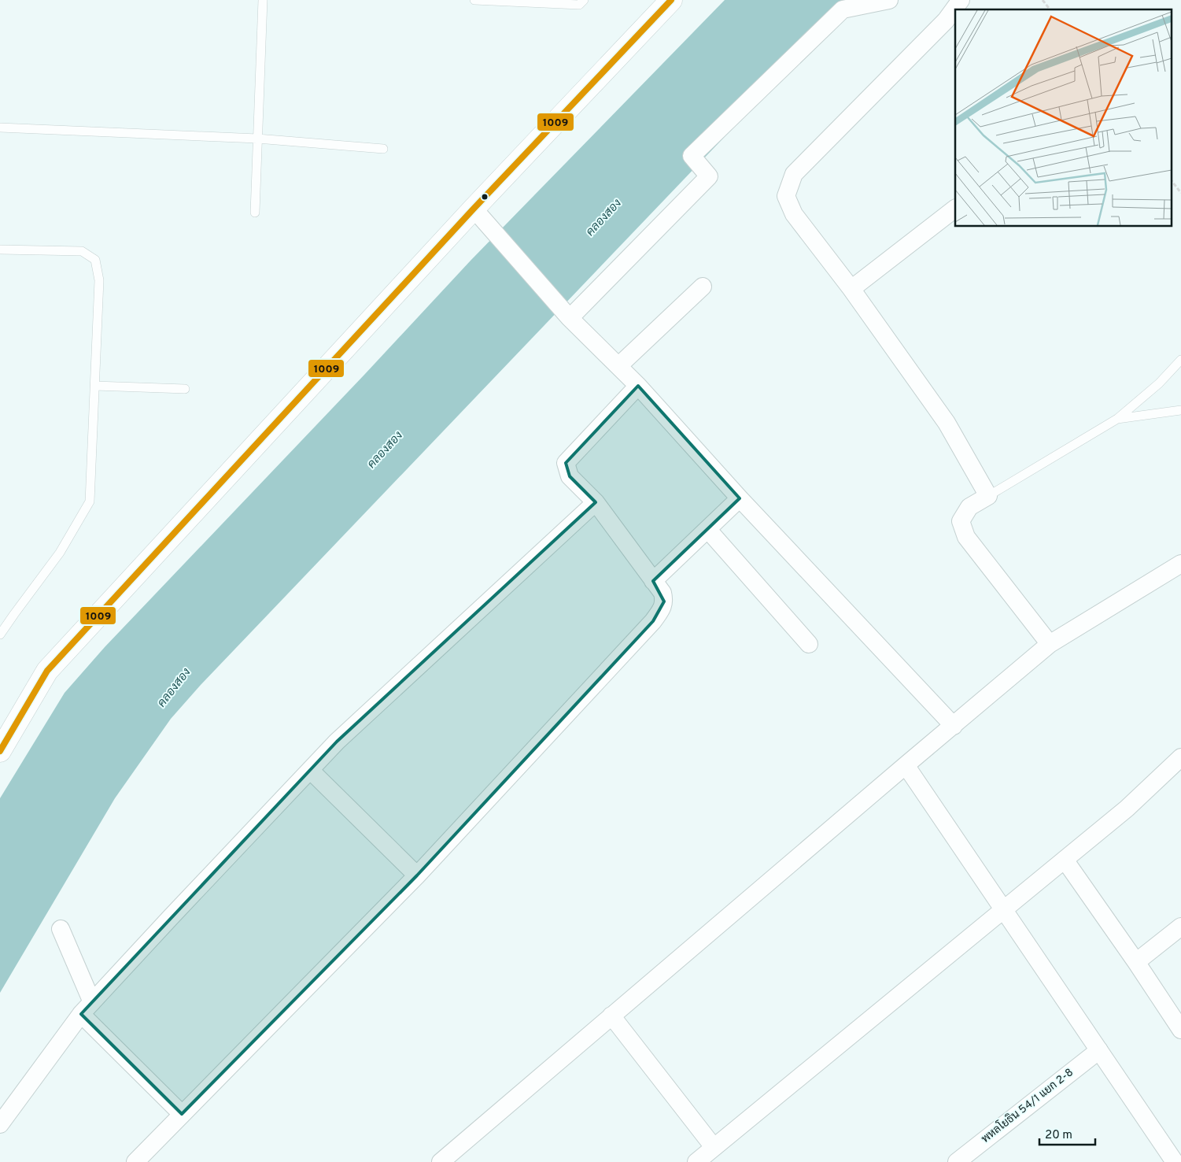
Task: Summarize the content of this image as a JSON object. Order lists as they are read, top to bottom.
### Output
{
  "streets": {
    "street": ["พหลโยธิน 54/1 แยก 2-8"]
  },
  "water": ["คลองสอง"],
  "lines": ["transit line 1009"],
  "scale_bar": "20 m"
}
